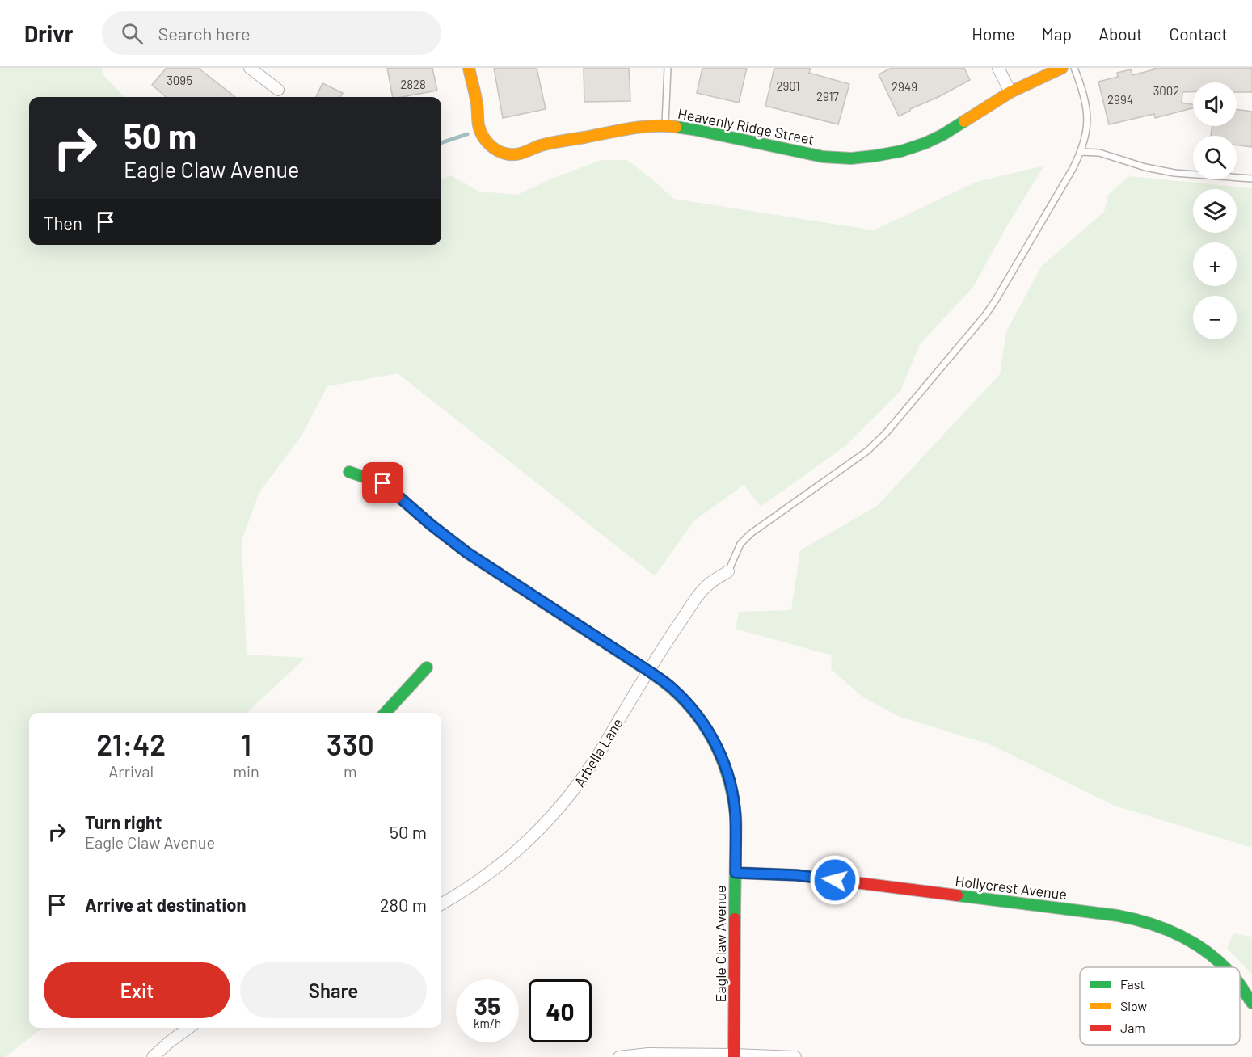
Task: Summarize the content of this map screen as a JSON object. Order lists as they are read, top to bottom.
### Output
{
  "streets": {
    "street": [
      "Heavenly Ridge Street",
      "Arbella Lane",
      "Hollycrest Avenue",
      "Eagle Claw Avenue"
    ]
  },
  "crossings": [
    ["Arbella Lane", "Eagle Claw Avenue"],
    ["Hollycrest Avenue", "Eagle Claw Avenue"]
  ],
  "house_numbers": [
    "3095",
    "2828",
    "2901",
    "2949",
    "3002",
    "2917",
    "2994"
  ],
  "legend": ["Fast", "Slow", "Jam"],
  "page": {
    "header": "Drivr",
    "search": "Search here",
    "nav": [
      "Home",
      "Map",
      "About",
      "Contact"
    ],
    "map_buttons": ["+", "−"],
    "turn": ["50 m", "Eagle Claw Avenue"],
    "then": "Then",
    "eta": [
      "21:42",
      "Arrival",
      "1",
      "min",
      "330",
      "m"
    ],
    "list": [
      {
        "name": "Turn right",
        "note": "Eagle Claw Avenue",
        "value": "50 m"
      },
      {
        "name": "Arrive at destination",
        "value": "280 m"
      }
    ],
    "buttons": ["Exit", "Share"],
    "speed": "35 km/h",
    "limit": "40"
  }
}
